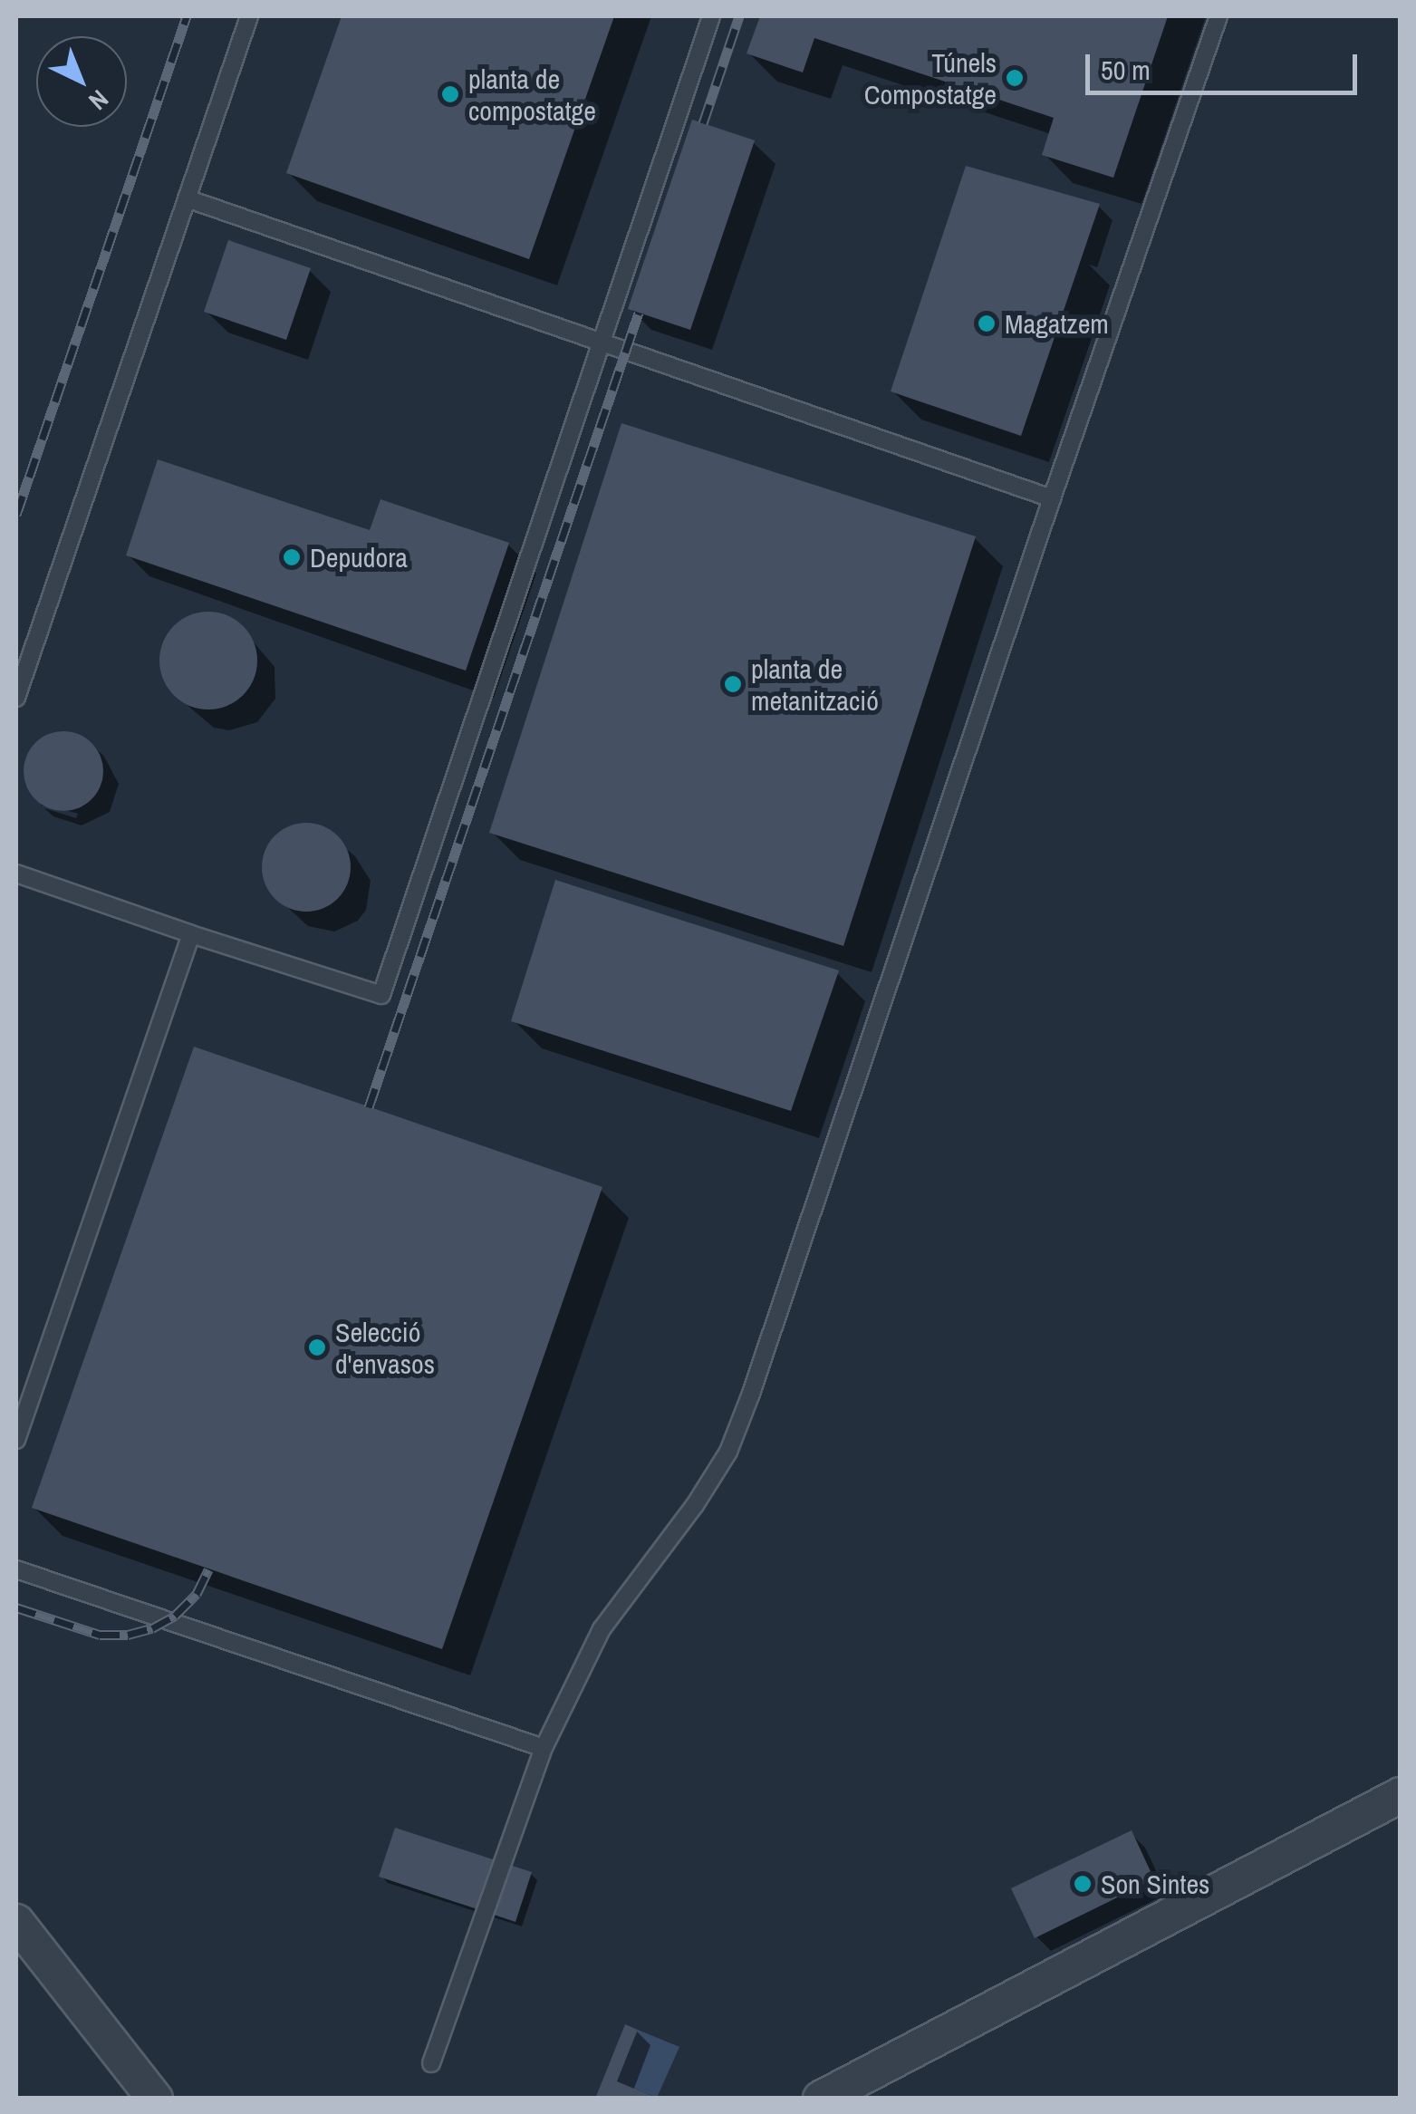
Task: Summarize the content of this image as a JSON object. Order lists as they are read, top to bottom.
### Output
{
  "places": [
    "Túnels Compostatge",
    "planta de compostatge",
    "Magatzem",
    "Depudora",
    "planta de metanització",
    "Selecció d'envasos",
    "Son Sintes"
  ],
  "scale_bar": "50 m",
  "north": "bottom right"
}
